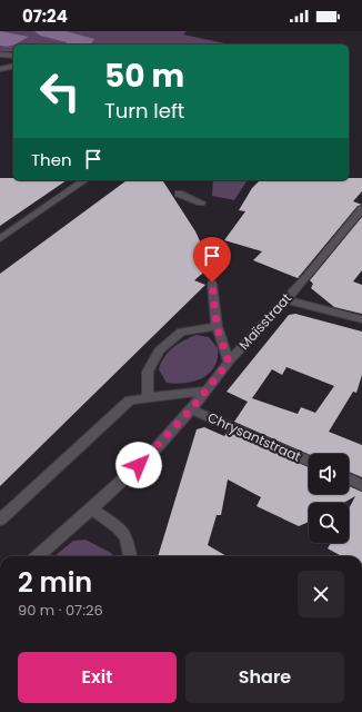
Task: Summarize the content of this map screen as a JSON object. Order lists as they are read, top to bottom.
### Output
{
  "streets": {
    "street": ["Maïsstraat", "Chrysantstraat"]
  },
  "crossings": [
    ["Maïsstraat", "Chrysantstraat"]
  ],
  "page": {
    "status": "07:24",
    "turn": ["50 m", "Turn left"],
    "then": "Then",
    "heading": ["2 min", "90 m · 07:26"],
    "buttons": ["Exit", "Share"]
  }
}
